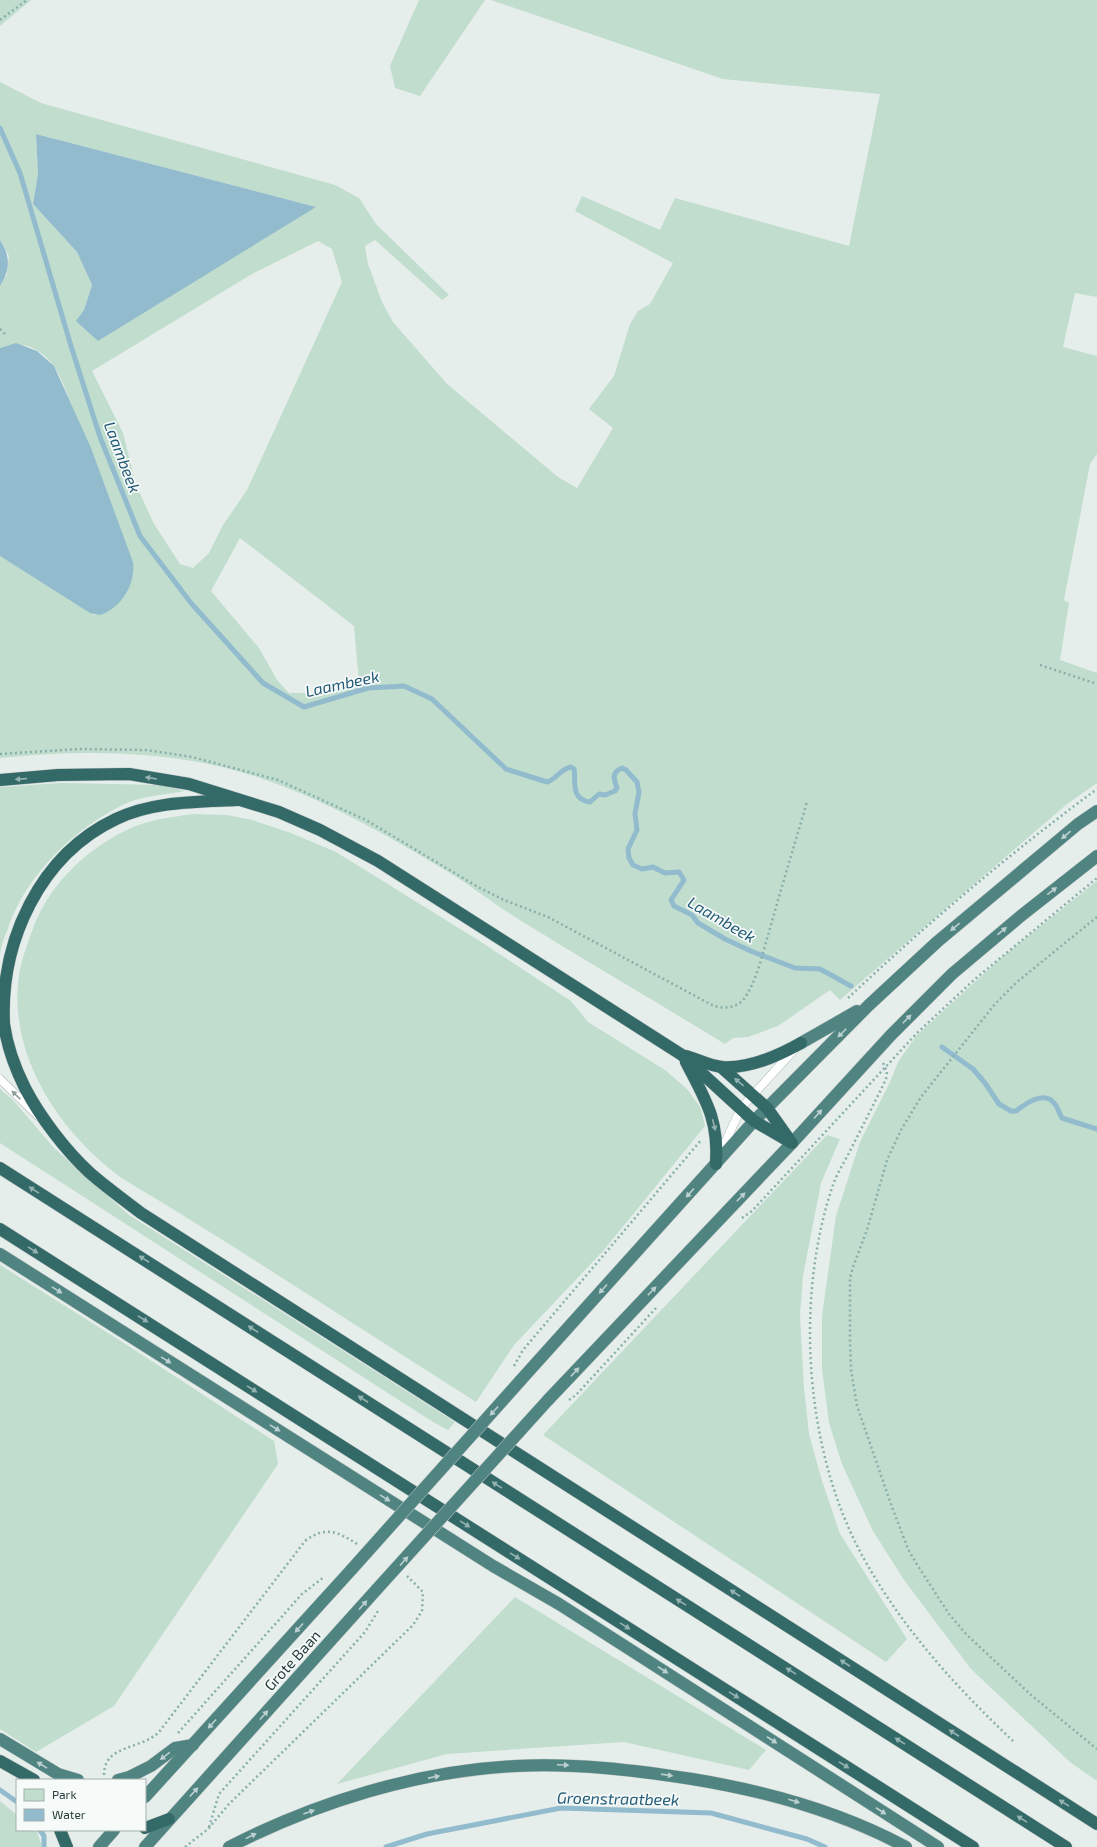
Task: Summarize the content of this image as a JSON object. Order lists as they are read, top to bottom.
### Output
{
  "streets": {
    "highway": ["Grote Baan"]
  },
  "water": ["Laambeek", "Groenstraatbeek"],
  "legend": ["Park", "Water"]
}
